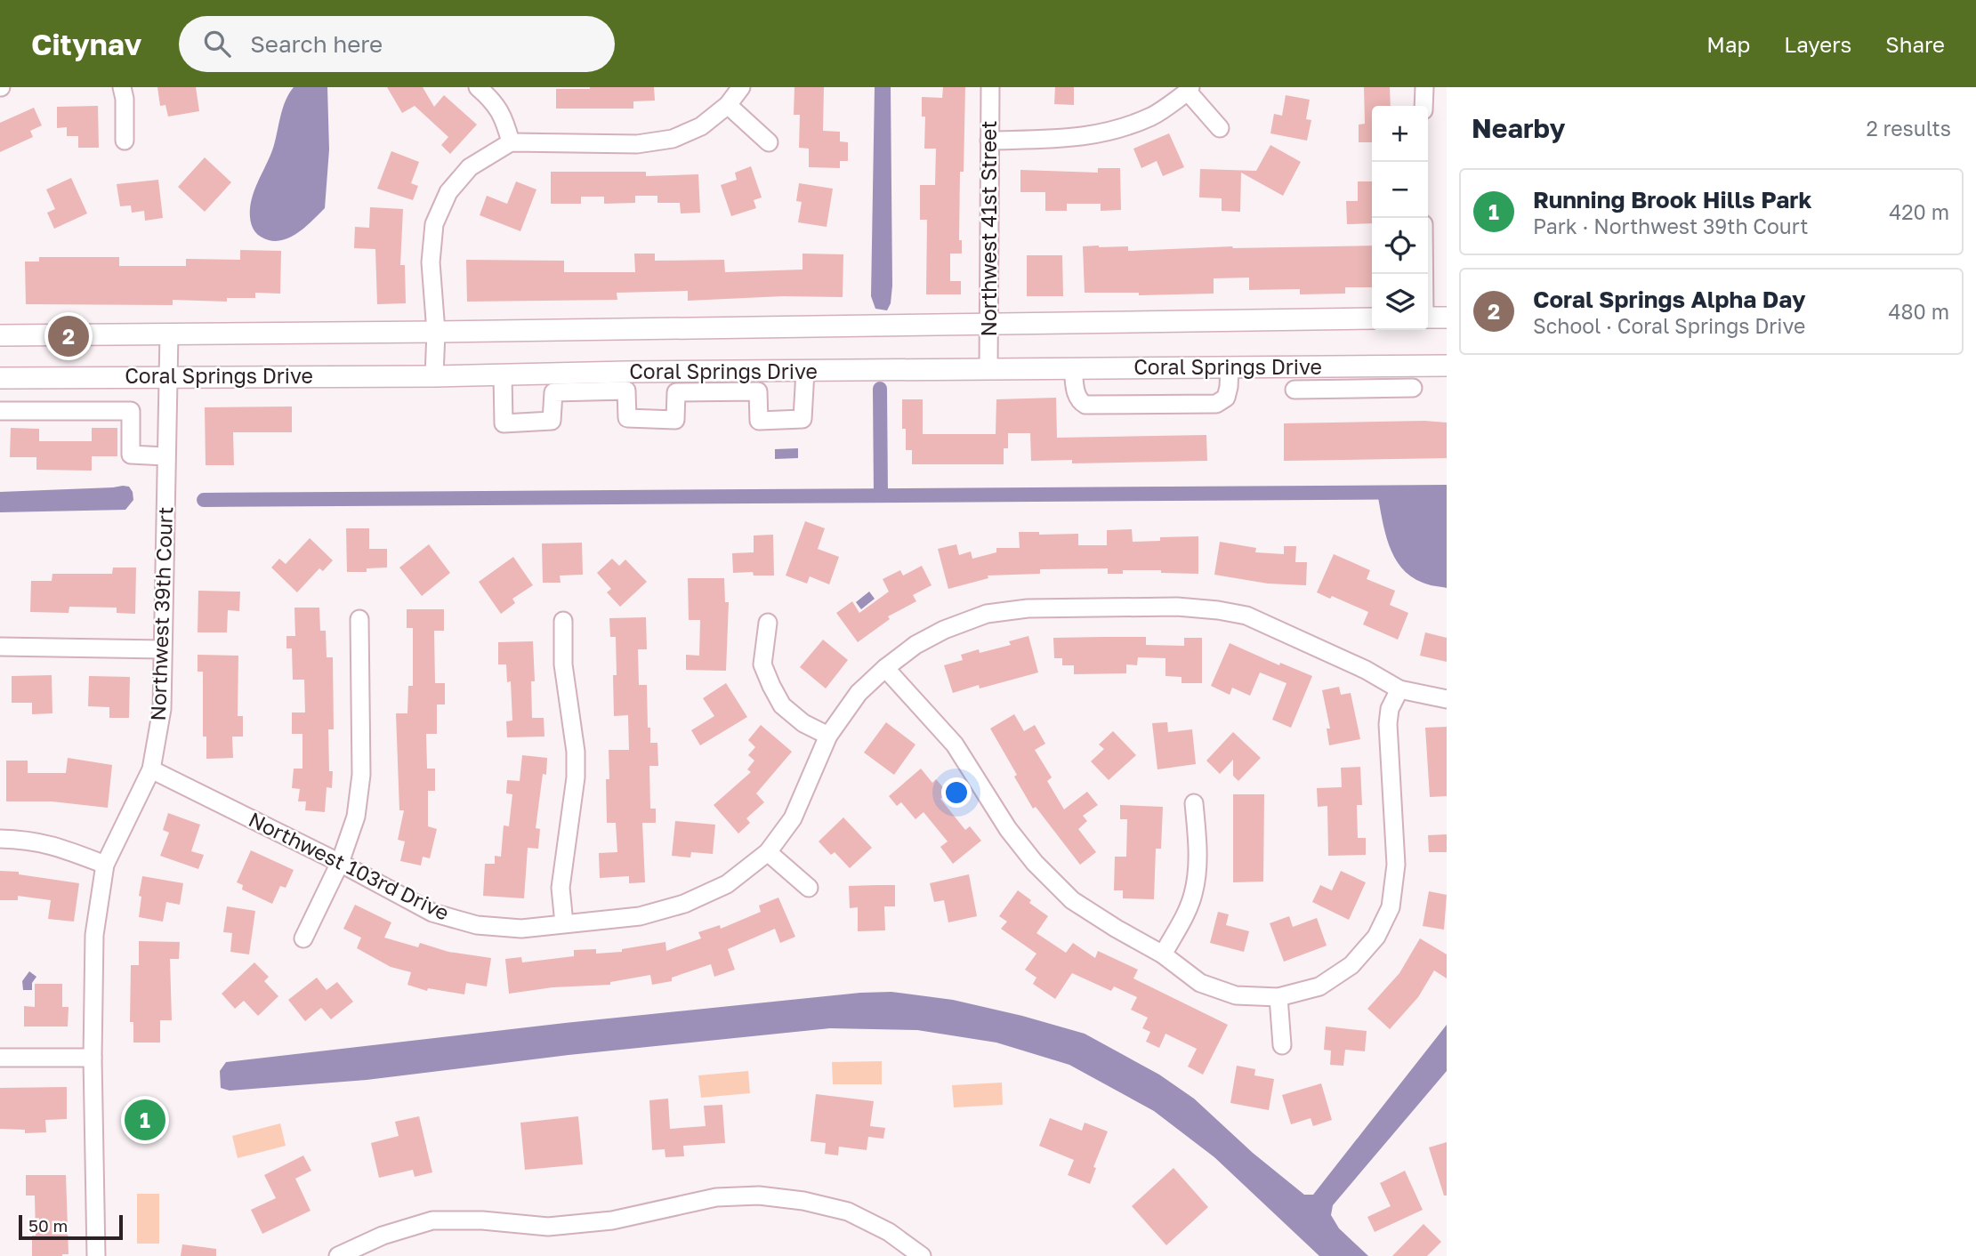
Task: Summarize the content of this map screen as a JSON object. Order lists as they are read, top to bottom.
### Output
{
  "streets": {
    "main road": ["Coral Springs Drive"],
    "street": ["Northwest 41st Street", "Northwest 39th Court", "Northwest 103rd Drive"]
  },
  "crossings": [
    ["Northwest 41st Street", "Coral Springs Drive"],
    ["Coral Springs Drive", "Northwest 39th Court"],
    ["Northwest 39th Court", "Northwest 103rd Drive"]
  ],
  "scale_bar": "50 m",
  "page": {
    "header": "Citynav",
    "search": "Search here",
    "nav": ["Map", "Layers", "Share"],
    "heading": ["Nearby", "2 results"],
    "map_buttons": ["+", "−"],
    "list": [
      {
        "mark": "1",
        "name": "Running Brook Hills Park",
        "note": "Park · Northwest 39th Court",
        "value": "420 m"
      },
      {
        "mark": "2",
        "name": "Coral Springs Alpha Day",
        "note": "School · Coral Springs Drive",
        "value": "480 m"
      }
    ],
    "pins": ["2", "1"],
    "scale": "50 m"
  }
}
